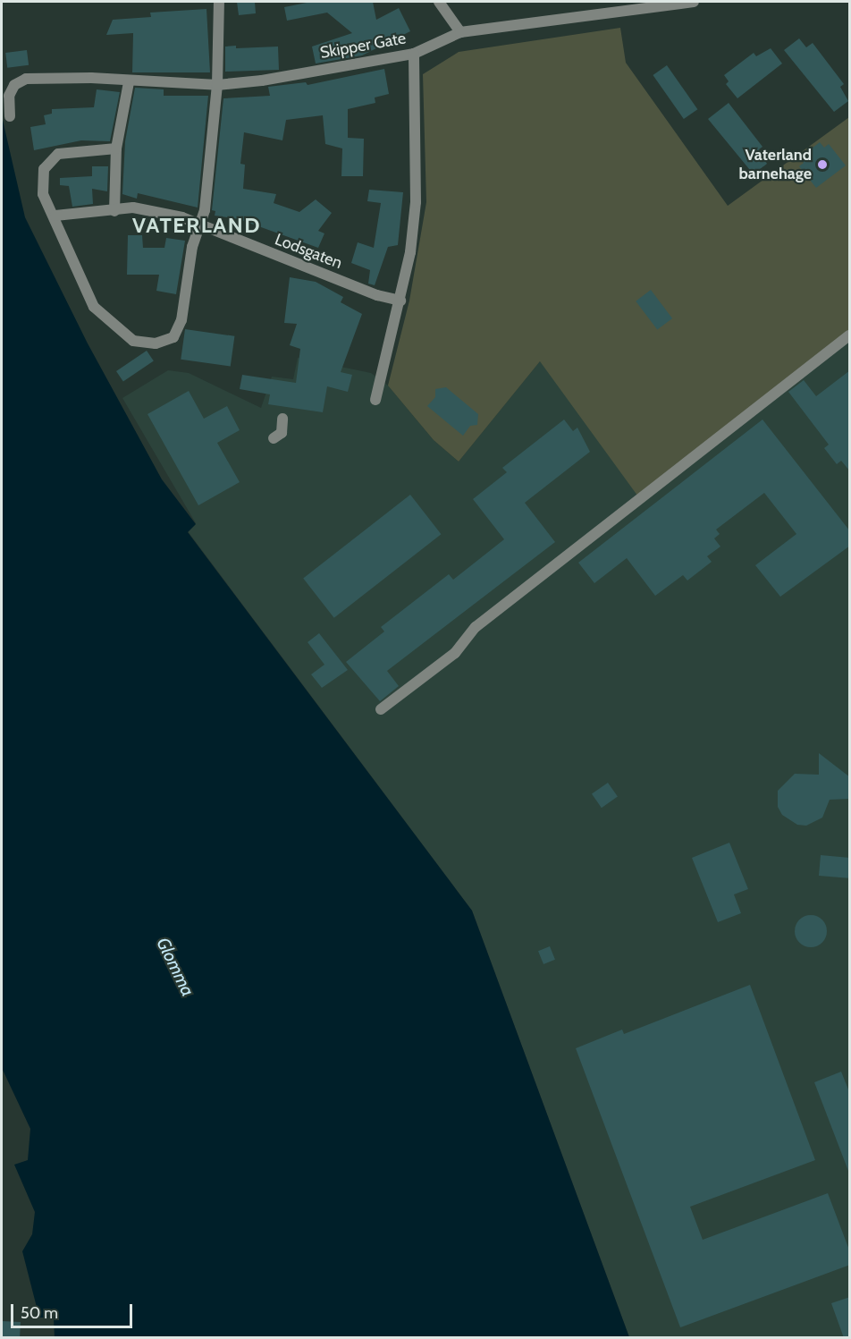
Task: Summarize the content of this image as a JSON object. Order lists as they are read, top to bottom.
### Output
{
  "streets": {
    "street": ["Skipper Gate", "Lodsgaten"]
  },
  "districts": ["VATERLAND"],
  "water": ["Glomma"],
  "places": ["Vaterland barnehage"],
  "scale_bar": "50 m"
}
